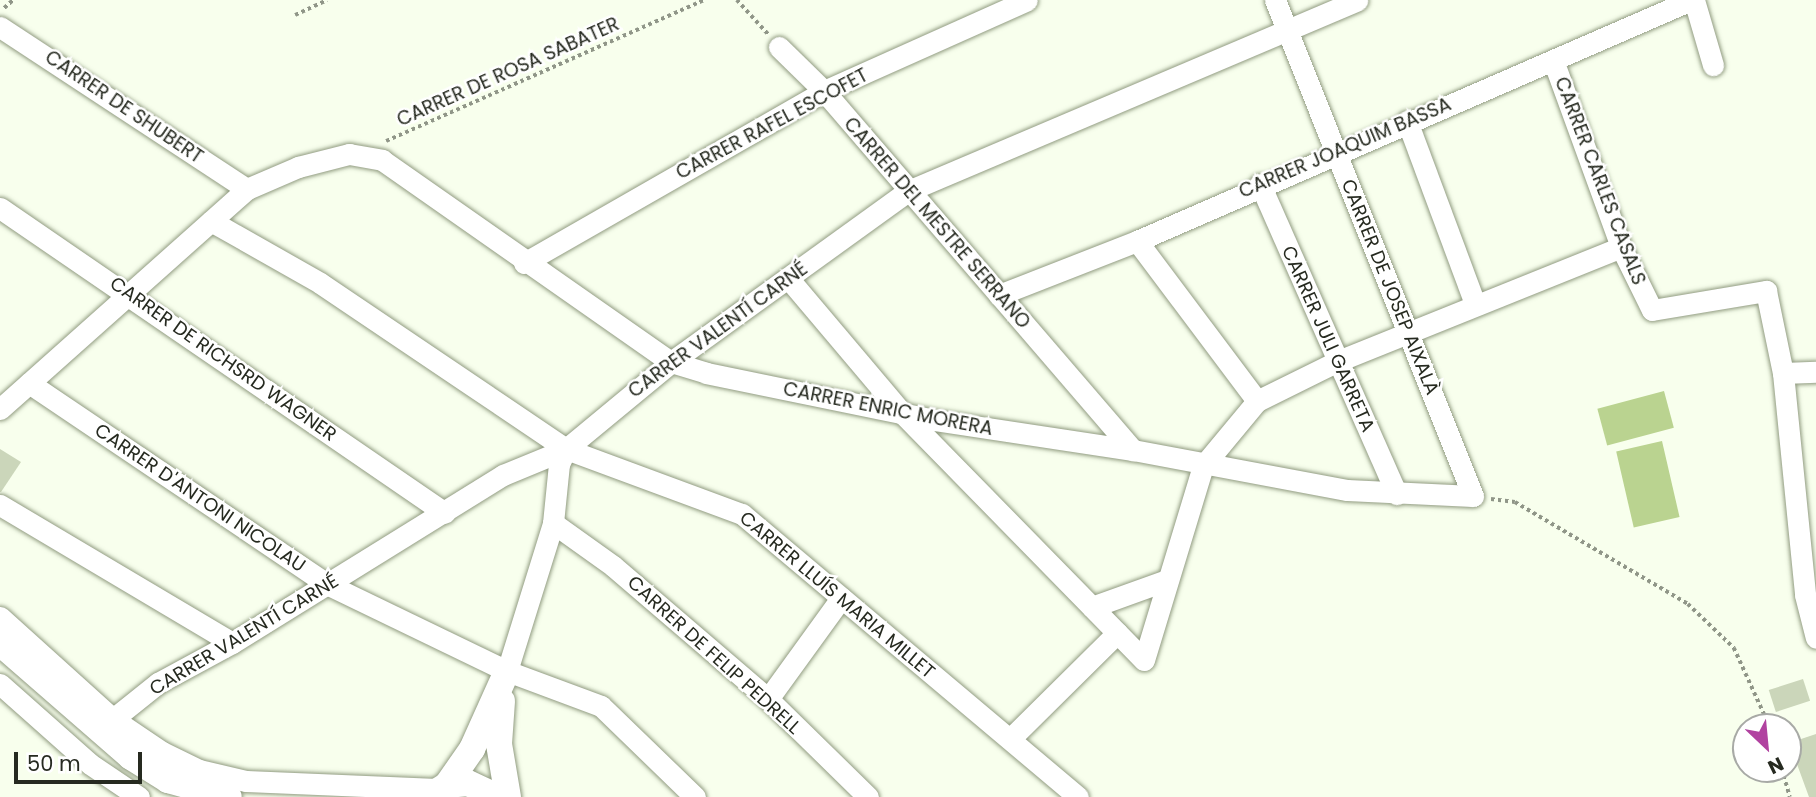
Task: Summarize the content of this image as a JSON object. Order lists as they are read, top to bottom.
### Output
{
  "streets": {
    "street": [
      "CARRER DE SHUBERT",
      "CARRER RAFEL ESCOFET",
      "CARRER JOAQUIM BASSA",
      "CARRER CARLES CASALS",
      "CARRER DEL MESTRE SERRANO",
      "CARRER DE JOSEP AIXALÀ",
      "CARRER VALENTÍ CARNÉ",
      "CARRER JULI GARRETA",
      "CARRER DE RICHSRD WAGNER",
      "CARRER ENRIC MORERA",
      "CARRER D'ANTONI NICOLAU",
      "CARRER LLUÍS MARIA MILLET",
      "CARRER DE FELIP PEDRELL"
    ],
    "path": ["CARRER DE ROSA SABATER"]
  },
  "crossings": [
    ["CARRER DE ROSA SABATER", "CARRER ENRIC MORERA"],
    ["CARRER RAFEL ESCOFET", "CARRER DEL MESTRE SERRANO"],
    ["CARRER RAFEL ESCOFET", "CARRER ENRIC MORERA"],
    ["CARRER JOAQUIM BASSA", "CARRER CARLES CASALS"],
    ["CARRER JOAQUIM BASSA", "CARRER DEL MESTRE SERRANO"],
    ["CARRER JOAQUIM BASSA", "CARRER DE JOSEP AIXALÀ"],
    ["CARRER JOAQUIM BASSA", "CARRER JULI GARRETA"],
    ["CARRER DEL MESTRE SERRANO", "CARRER VALENTÍ CARNÉ"],
    ["CARRER DEL MESTRE SERRANO", "CARRER ENRIC MORERA"],
    ["CARRER DE JOSEP AIXALÀ", "CARRER VALENTÍ CARNÉ"],
    ["CARRER DE JOSEP AIXALÀ", "CARRER ENRIC MORERA"],
    ["CARRER VALENTÍ CARNÉ", "CARRER DE RICHSRD WAGNER"],
    ["CARRER VALENTÍ CARNÉ", "CARRER ENRIC MORERA"],
    ["CARRER VALENTÍ CARNÉ", "CARRER D'ANTONI NICOLAU"],
    ["CARRER VALENTÍ CARNÉ", "CARRER LLUÍS MARIA MILLET"],
    ["CARRER JULI GARRETA", "CARRER ENRIC MORERA"]
  ],
  "scale_bar": "50 m",
  "north": "bottom right"
}
